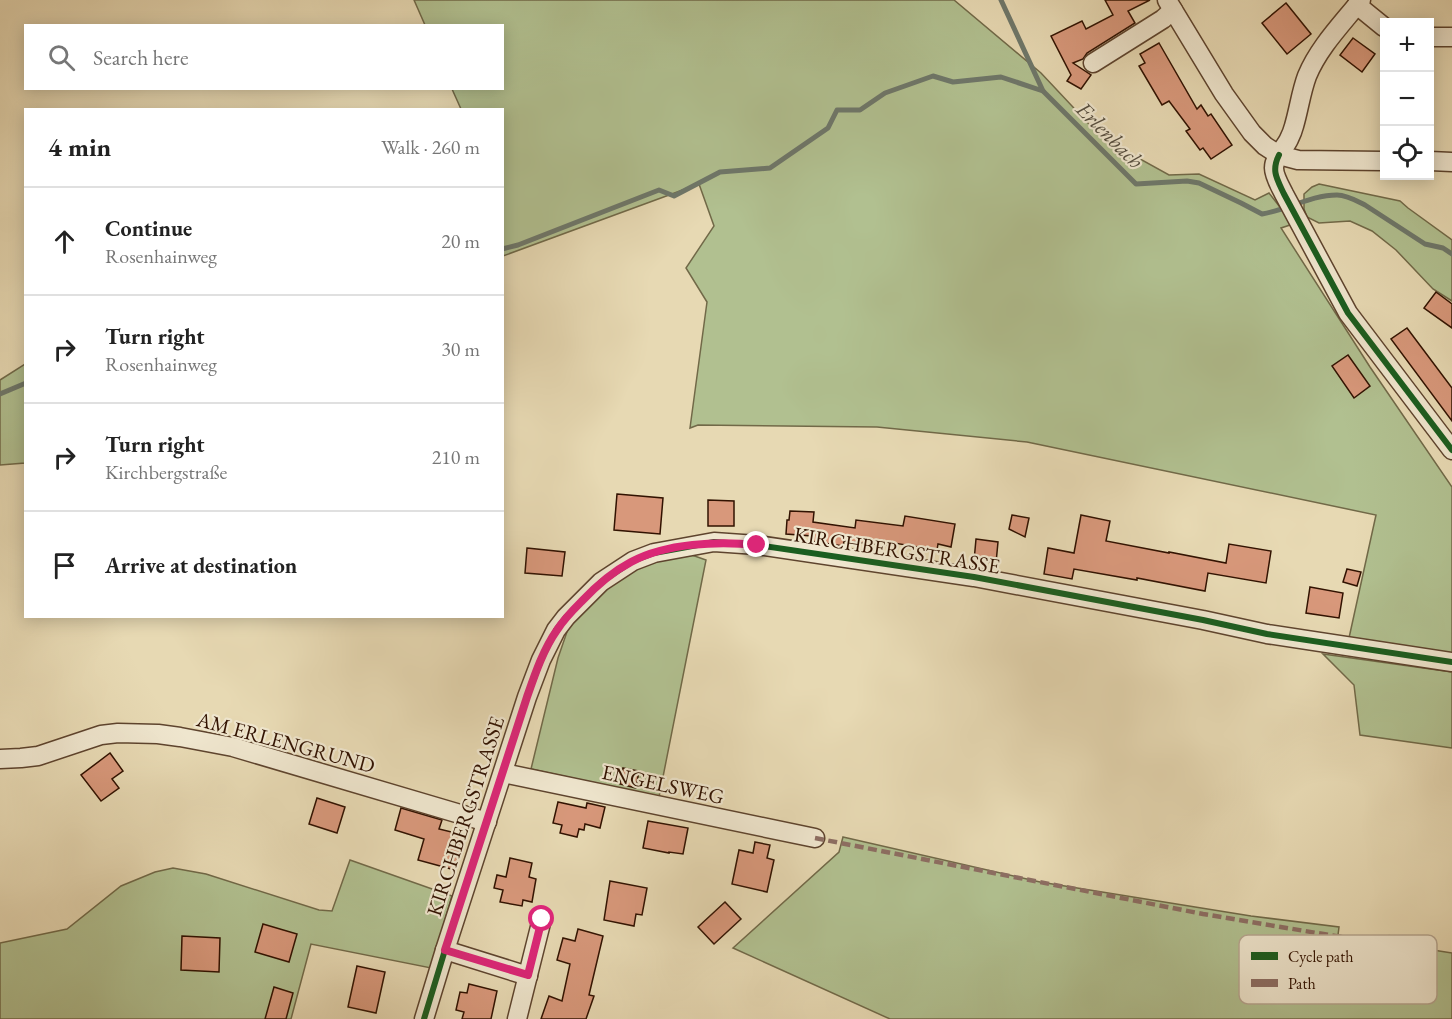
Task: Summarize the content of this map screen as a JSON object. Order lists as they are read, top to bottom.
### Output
{
  "streets": {
    "street": ["KIRCHBERGSTRASSE", "AM ERLENGRUND", "ENGELSWEG"]
  },
  "crossings": [
    ["KIRCHBERGSTRASSE", "AM ERLENGRUND"],
    ["KIRCHBERGSTRASSE", "ENGELSWEG"]
  ],
  "water": ["Erlenbach"],
  "legend": ["Cycle path", "Path"],
  "page": {
    "map_buttons": ["+", "−"],
    "search": "Search here",
    "heading": ["4 min", "Walk · 260 m"],
    "list": [
      ["Continue", "Rosenhainweg", "20 m"],
      ["Turn right", "Rosenhainweg", "30 m"],
      ["Turn right", "Kirchbergstraße", "210 m"],
      "Arrive at destination"
    ]
  }
}
